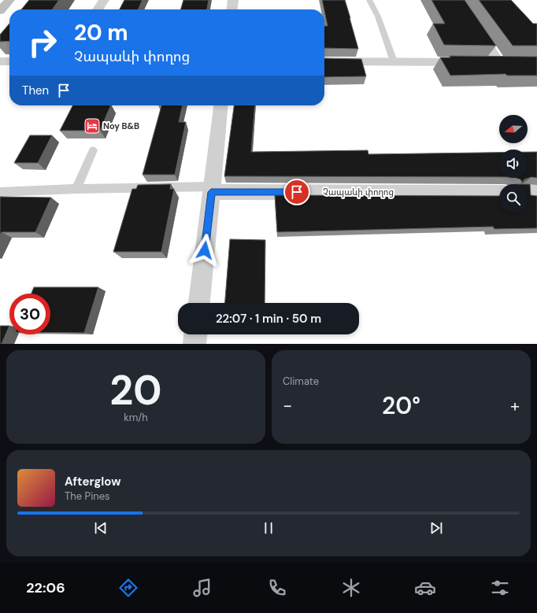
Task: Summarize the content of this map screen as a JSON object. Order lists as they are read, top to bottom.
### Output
{
  "streets": {
    "street": ["Չապաևի փողոց"]
  },
  "places": {
    "hotel": ["Noy B&B"]
  },
  "north": "left",
  "page": {
    "turn": ["20 m", "Չապաևի փողոց"],
    "then": "Then",
    "limit": "30",
    "trip": "22:07 · 1 min · 50 m",
    "tile": [
      ["20", "km/h"],
      "Climate"
    ],
    "heat": ["−", "20°", "+"],
    "song": ["Afterglow", "The Pines"],
    "tabs": "22:06"
  }
}
